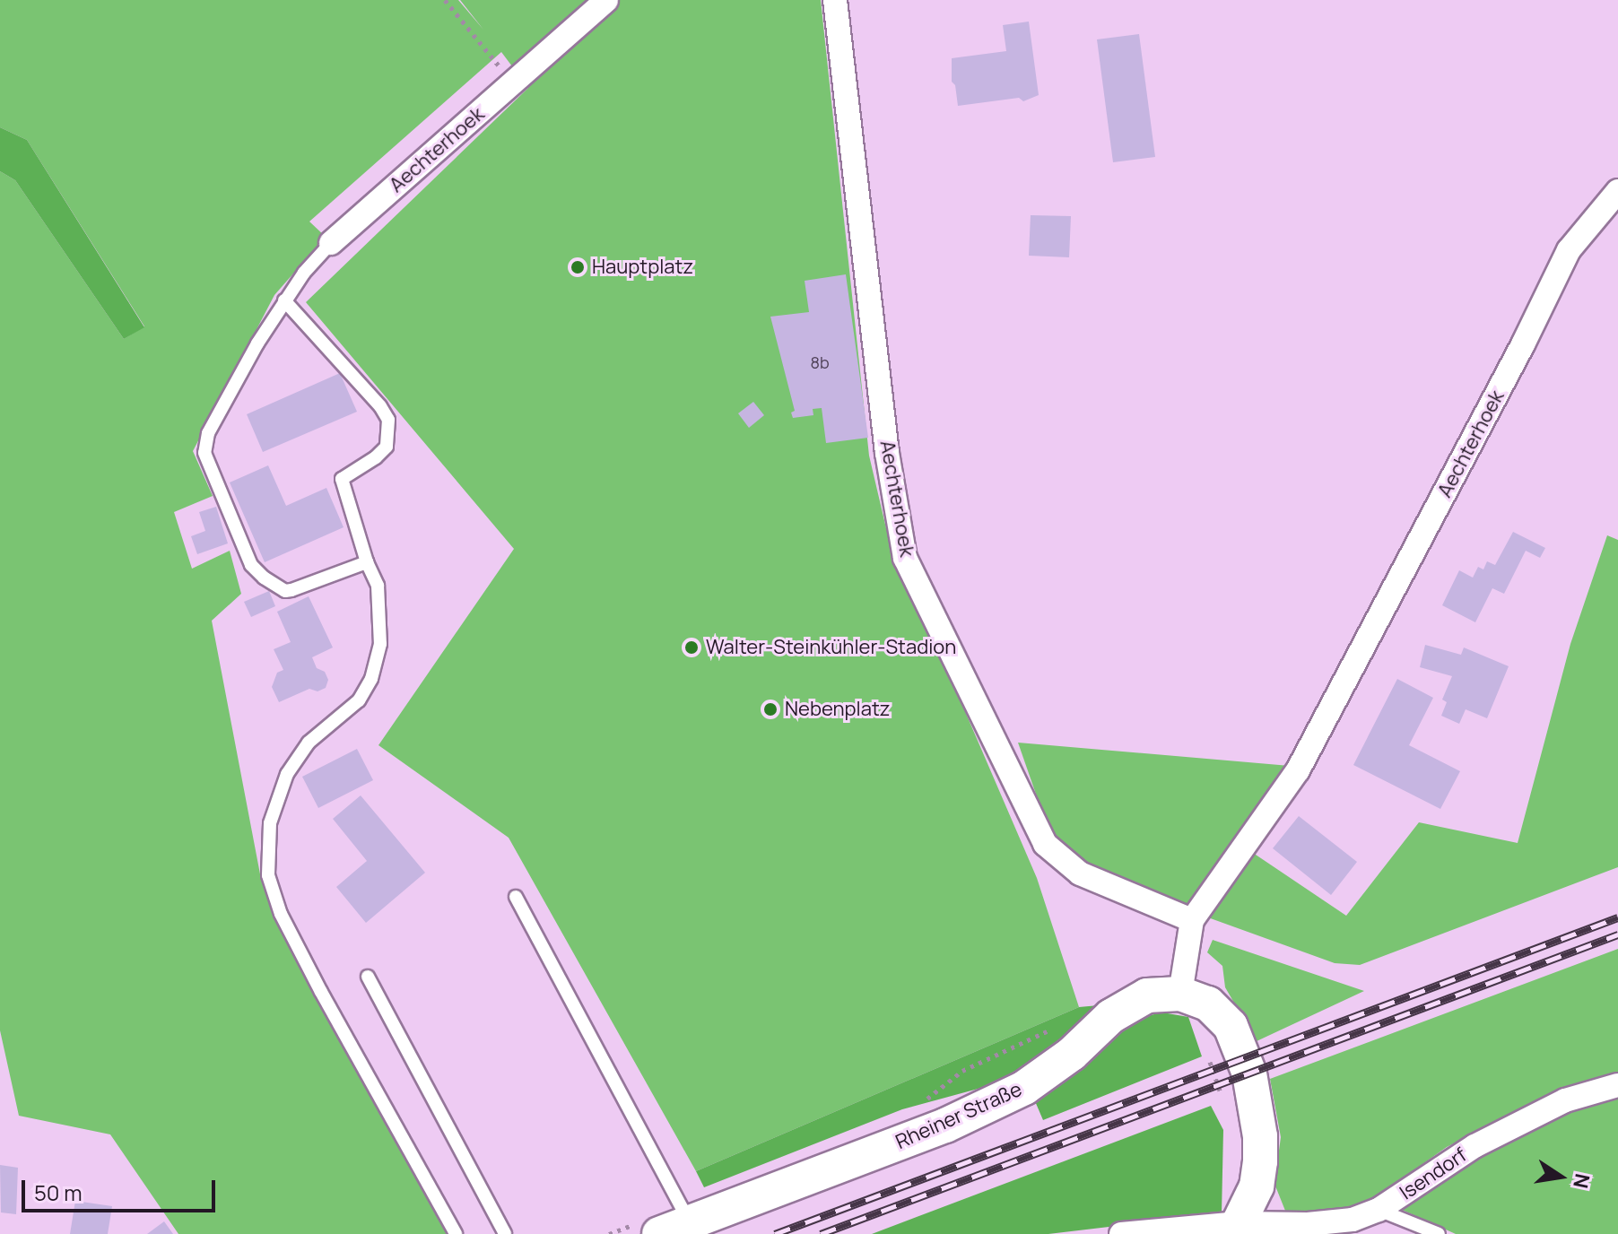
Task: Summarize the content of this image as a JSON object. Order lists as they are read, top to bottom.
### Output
{
  "streets": {
    "street": ["Aechterhoek", "Rheiner Straße", "Isendorf"]
  },
  "crossings": [
    ["Aechterhoek", "Rheiner Straße"],
    ["Rheiner Straße", "Isendorf"]
  ],
  "places": ["Hauptplatz", "Walter-Steinkühler-Stadion", "Nebenplatz"],
  "house_numbers": ["8b"],
  "scale_bar": "50 m",
  "north": "right"
}
